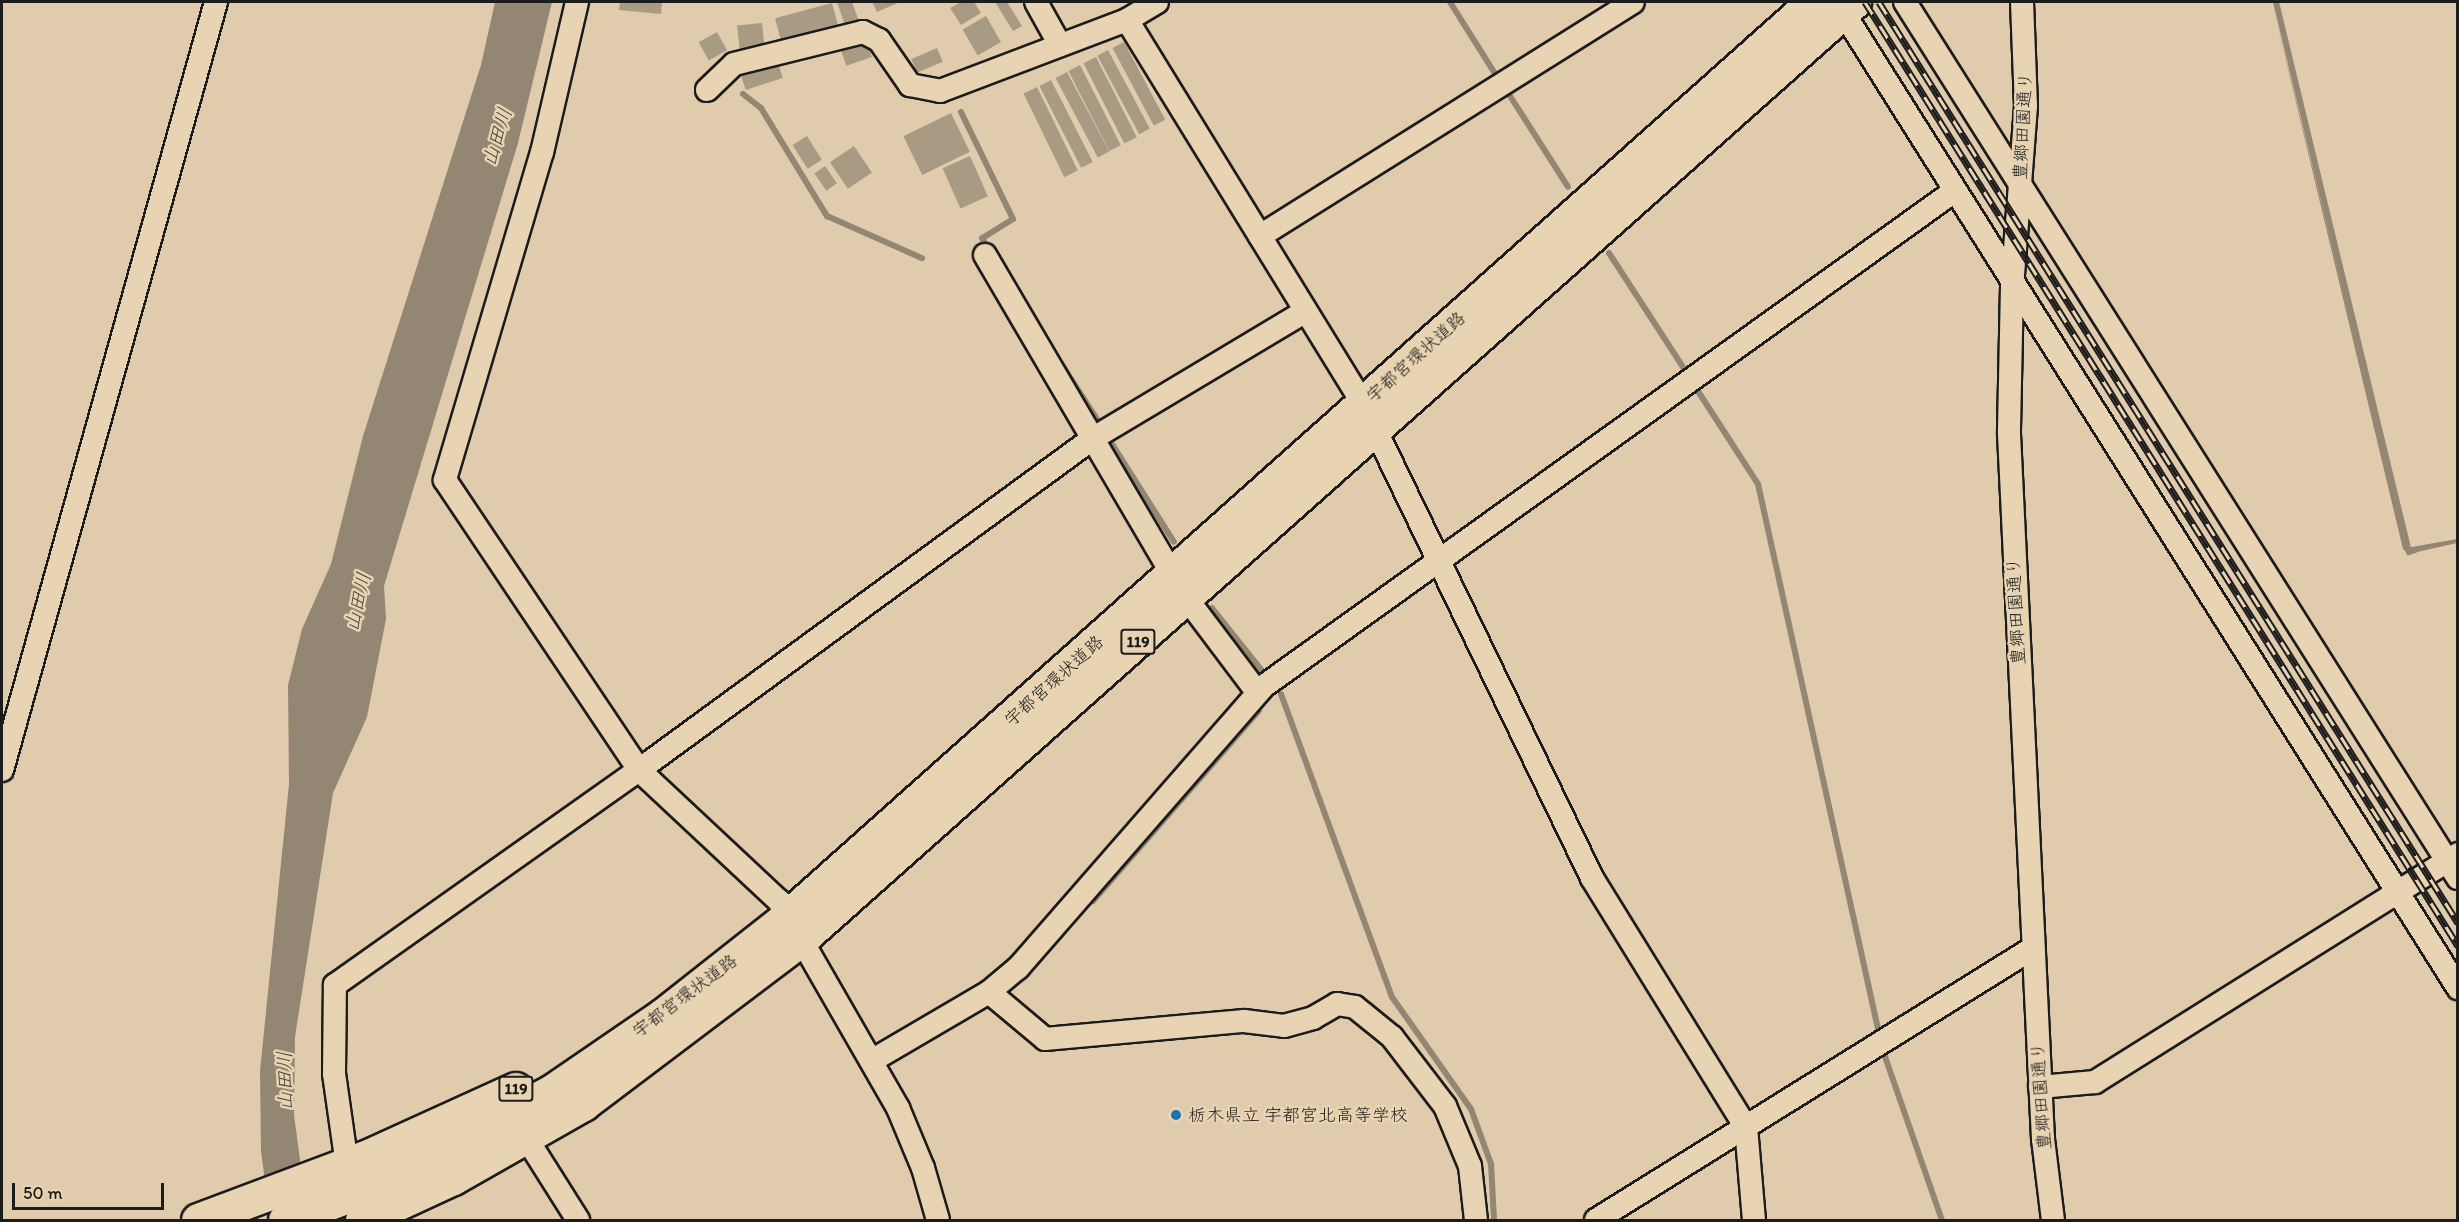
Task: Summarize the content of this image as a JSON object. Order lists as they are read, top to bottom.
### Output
{
  "streets": {
    "highway": ["宇都宮環状道路", "119"],
    "street": ["豊郷田園通り"]
  },
  "crossings": [
    ["宇都宮環状道路", "119"]
  ],
  "water": ["山田川"],
  "places": ["栃木県立 宇都宮北高等学校"],
  "scale_bar": "50 m"
}
